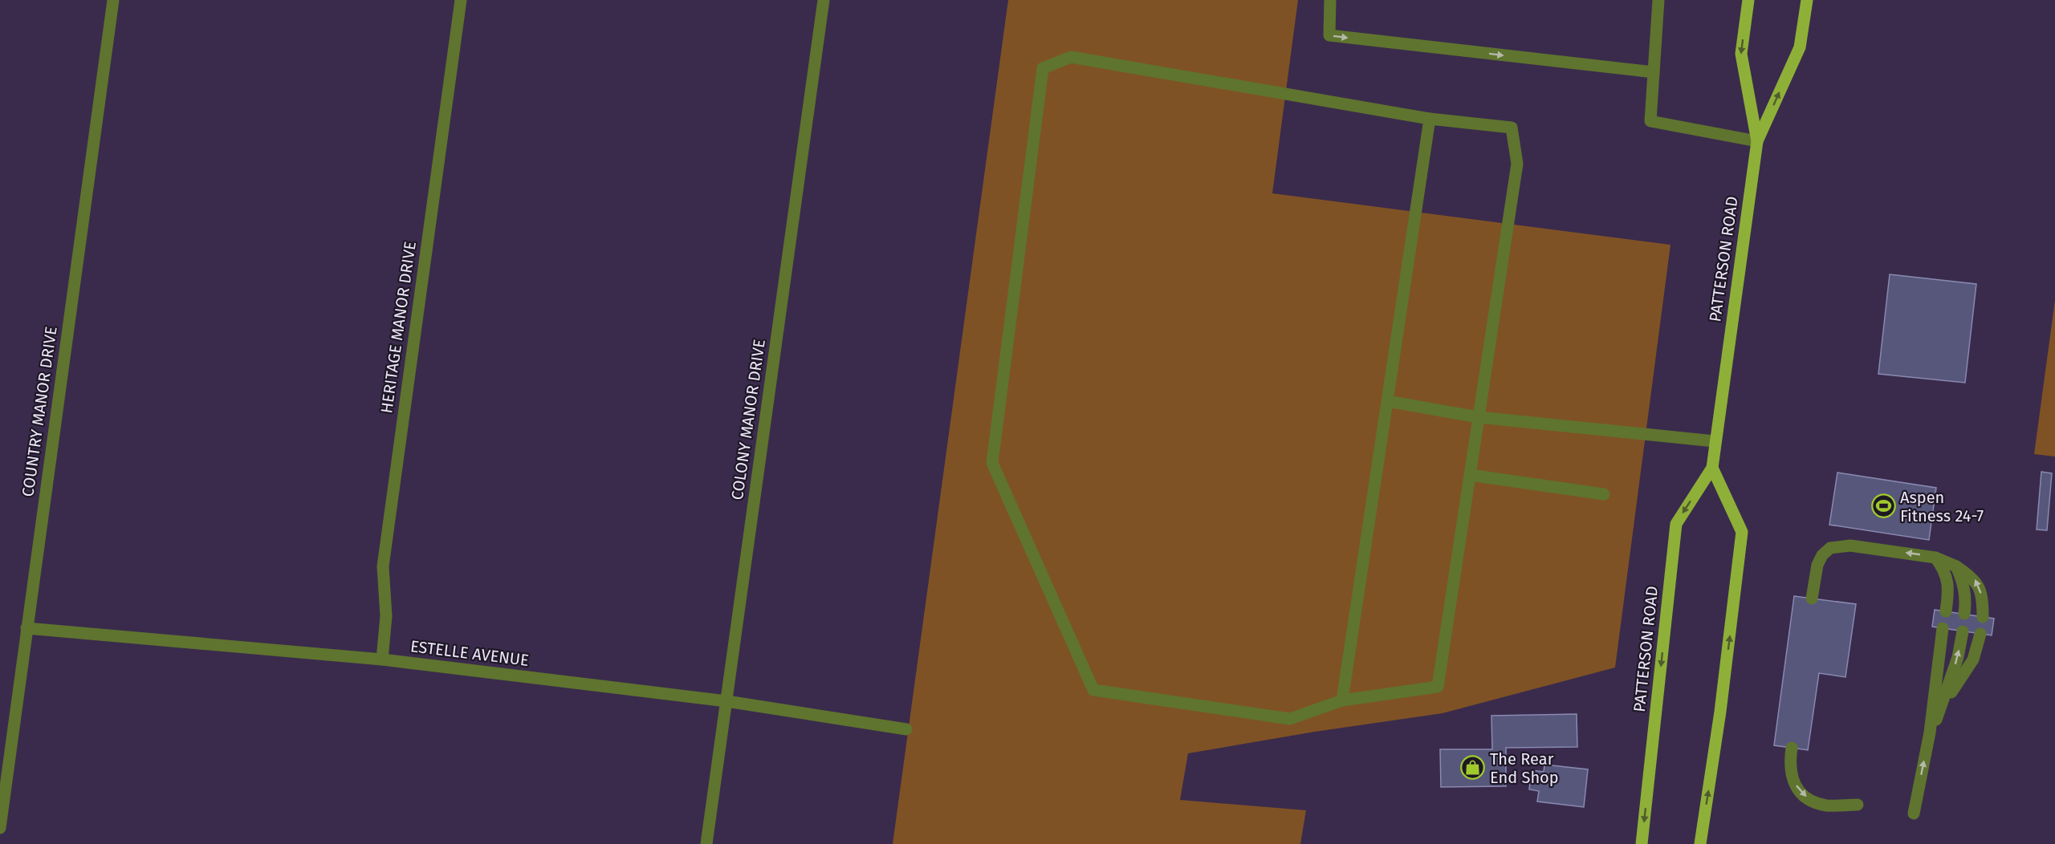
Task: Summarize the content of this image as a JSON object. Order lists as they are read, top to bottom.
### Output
{
  "streets": {
    "main road": ["PATTERSON ROAD"],
    "street": [
      "HERITAGE MANOR DRIVE",
      "COUNTRY MANOR DRIVE",
      "COLONY MANOR DRIVE",
      "ESTELLE AVENUE"
    ]
  },
  "crossings": [
    ["HERITAGE MANOR DRIVE", "ESTELLE AVENUE"],
    ["COUNTRY MANOR DRIVE", "ESTELLE AVENUE"],
    ["COLONY MANOR DRIVE", "ESTELLE AVENUE"]
  ],
  "places": {
    "sports": ["Aspen Fitness 24-7"],
    "shop": ["The Rear End Shop"]
  }
}
